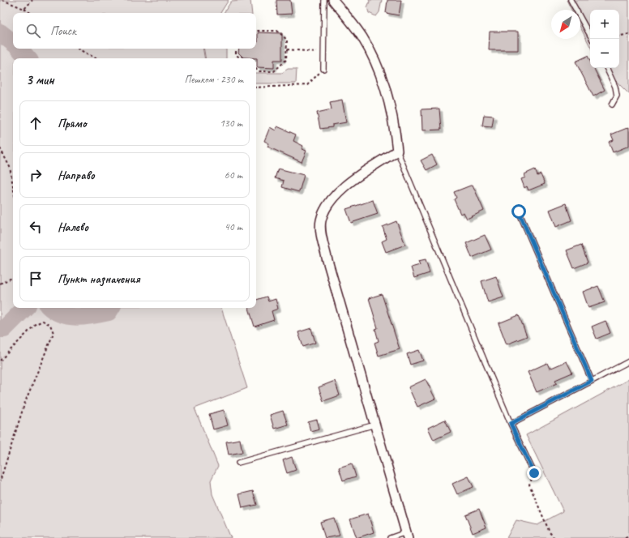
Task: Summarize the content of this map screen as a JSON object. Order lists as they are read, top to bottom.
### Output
{
  "north": "bottom left",
  "page": {
    "map_buttons": ["+", "−"],
    "search": "Поиск",
    "heading": ["3 мин", "Пешком · 230 m"],
    "list": [
      ["Прямо", "130 m"],
      ["Направо", "60 m"],
      ["Налево", "40 m"],
      "Пункт назначения"
    ]
  }
}
